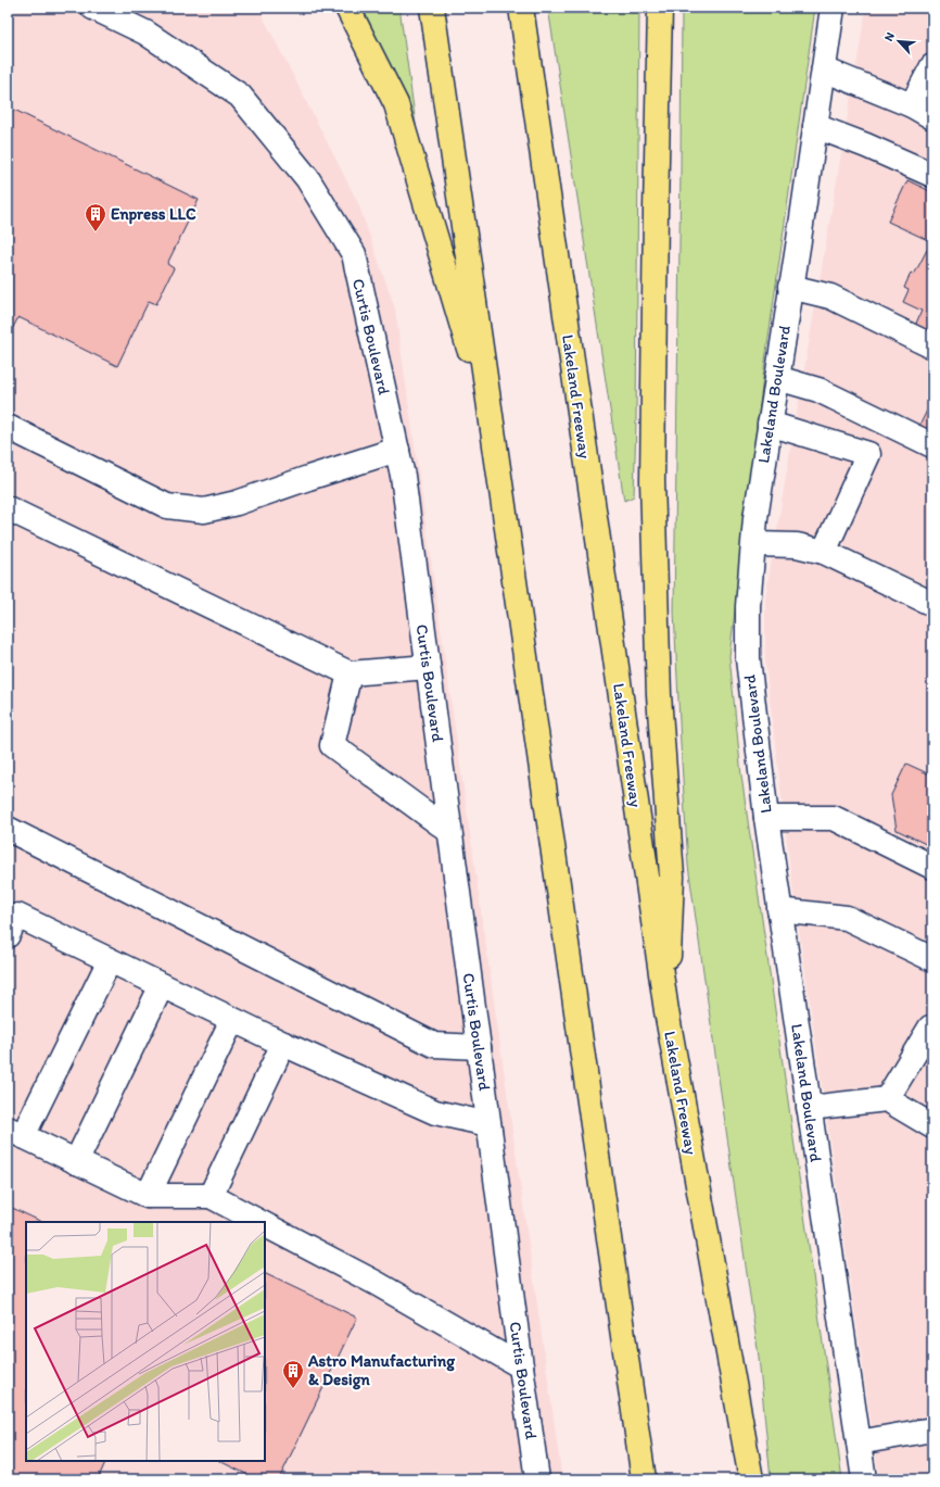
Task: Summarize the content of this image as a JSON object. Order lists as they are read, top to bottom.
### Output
{
  "streets": {
    "highway": ["Lakeland Freeway"],
    "street": ["Curtis Boulevard", "Lakeland Boulevard"]
  },
  "places": {
    "building": ["Enpress LLC", "Astro Manufacturing & Design"]
  },
  "north": "top left"
}
